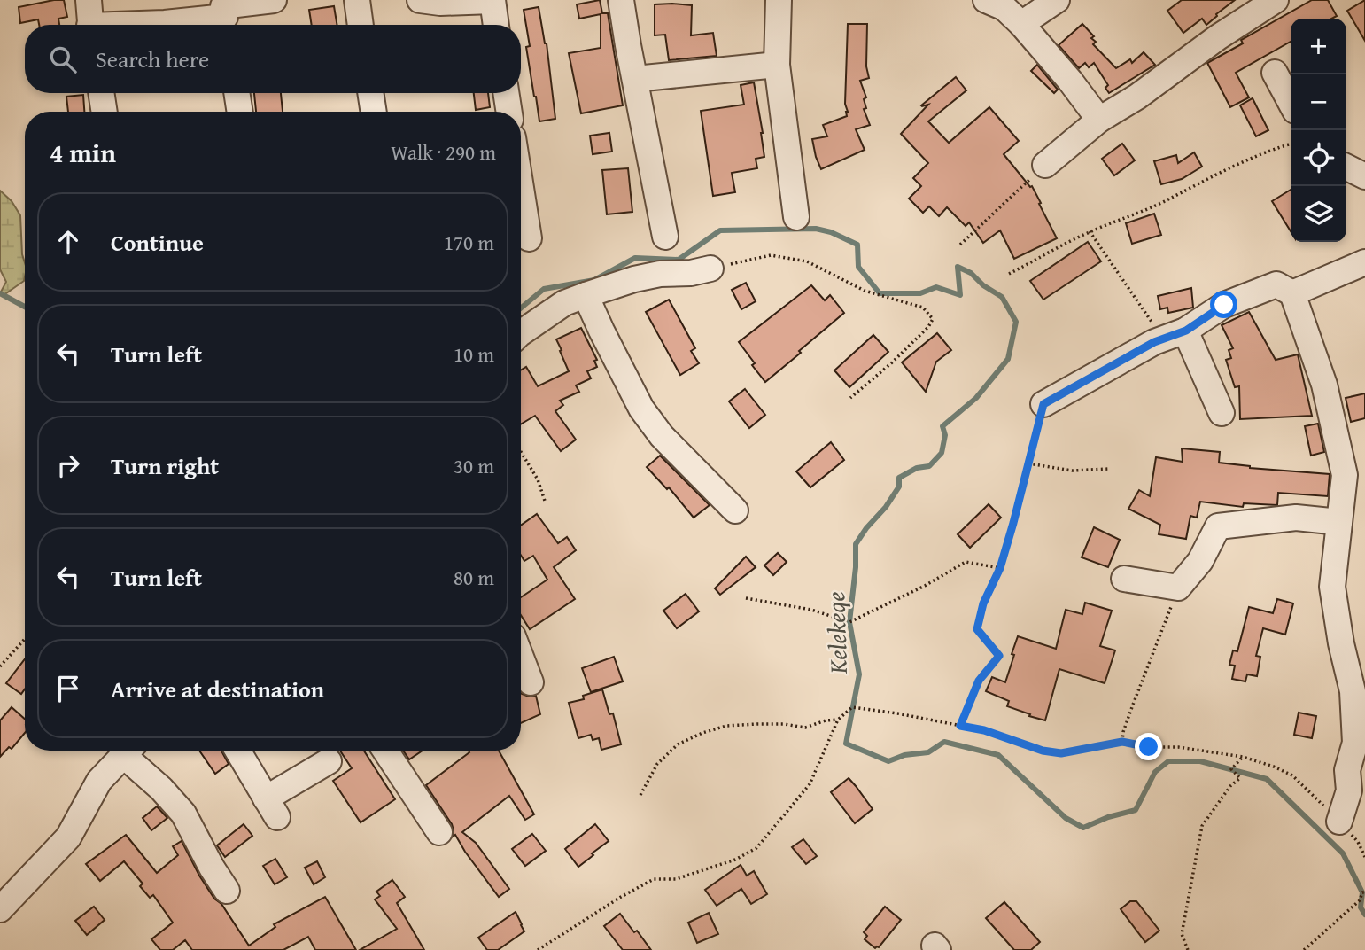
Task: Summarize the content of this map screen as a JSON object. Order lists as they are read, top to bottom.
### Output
{
  "water": ["Kelekeqe"],
  "page": {
    "map_buttons": ["+", "−"],
    "search": "Search here",
    "heading": ["4 min", "Walk · 290 m"],
    "list": [
      ["Continue", "170 m"],
      ["Turn left", "10 m"],
      ["Turn right", "30 m"],
      ["Turn left", "80 m"],
      "Arrive at destination"
    ]
  }
}
